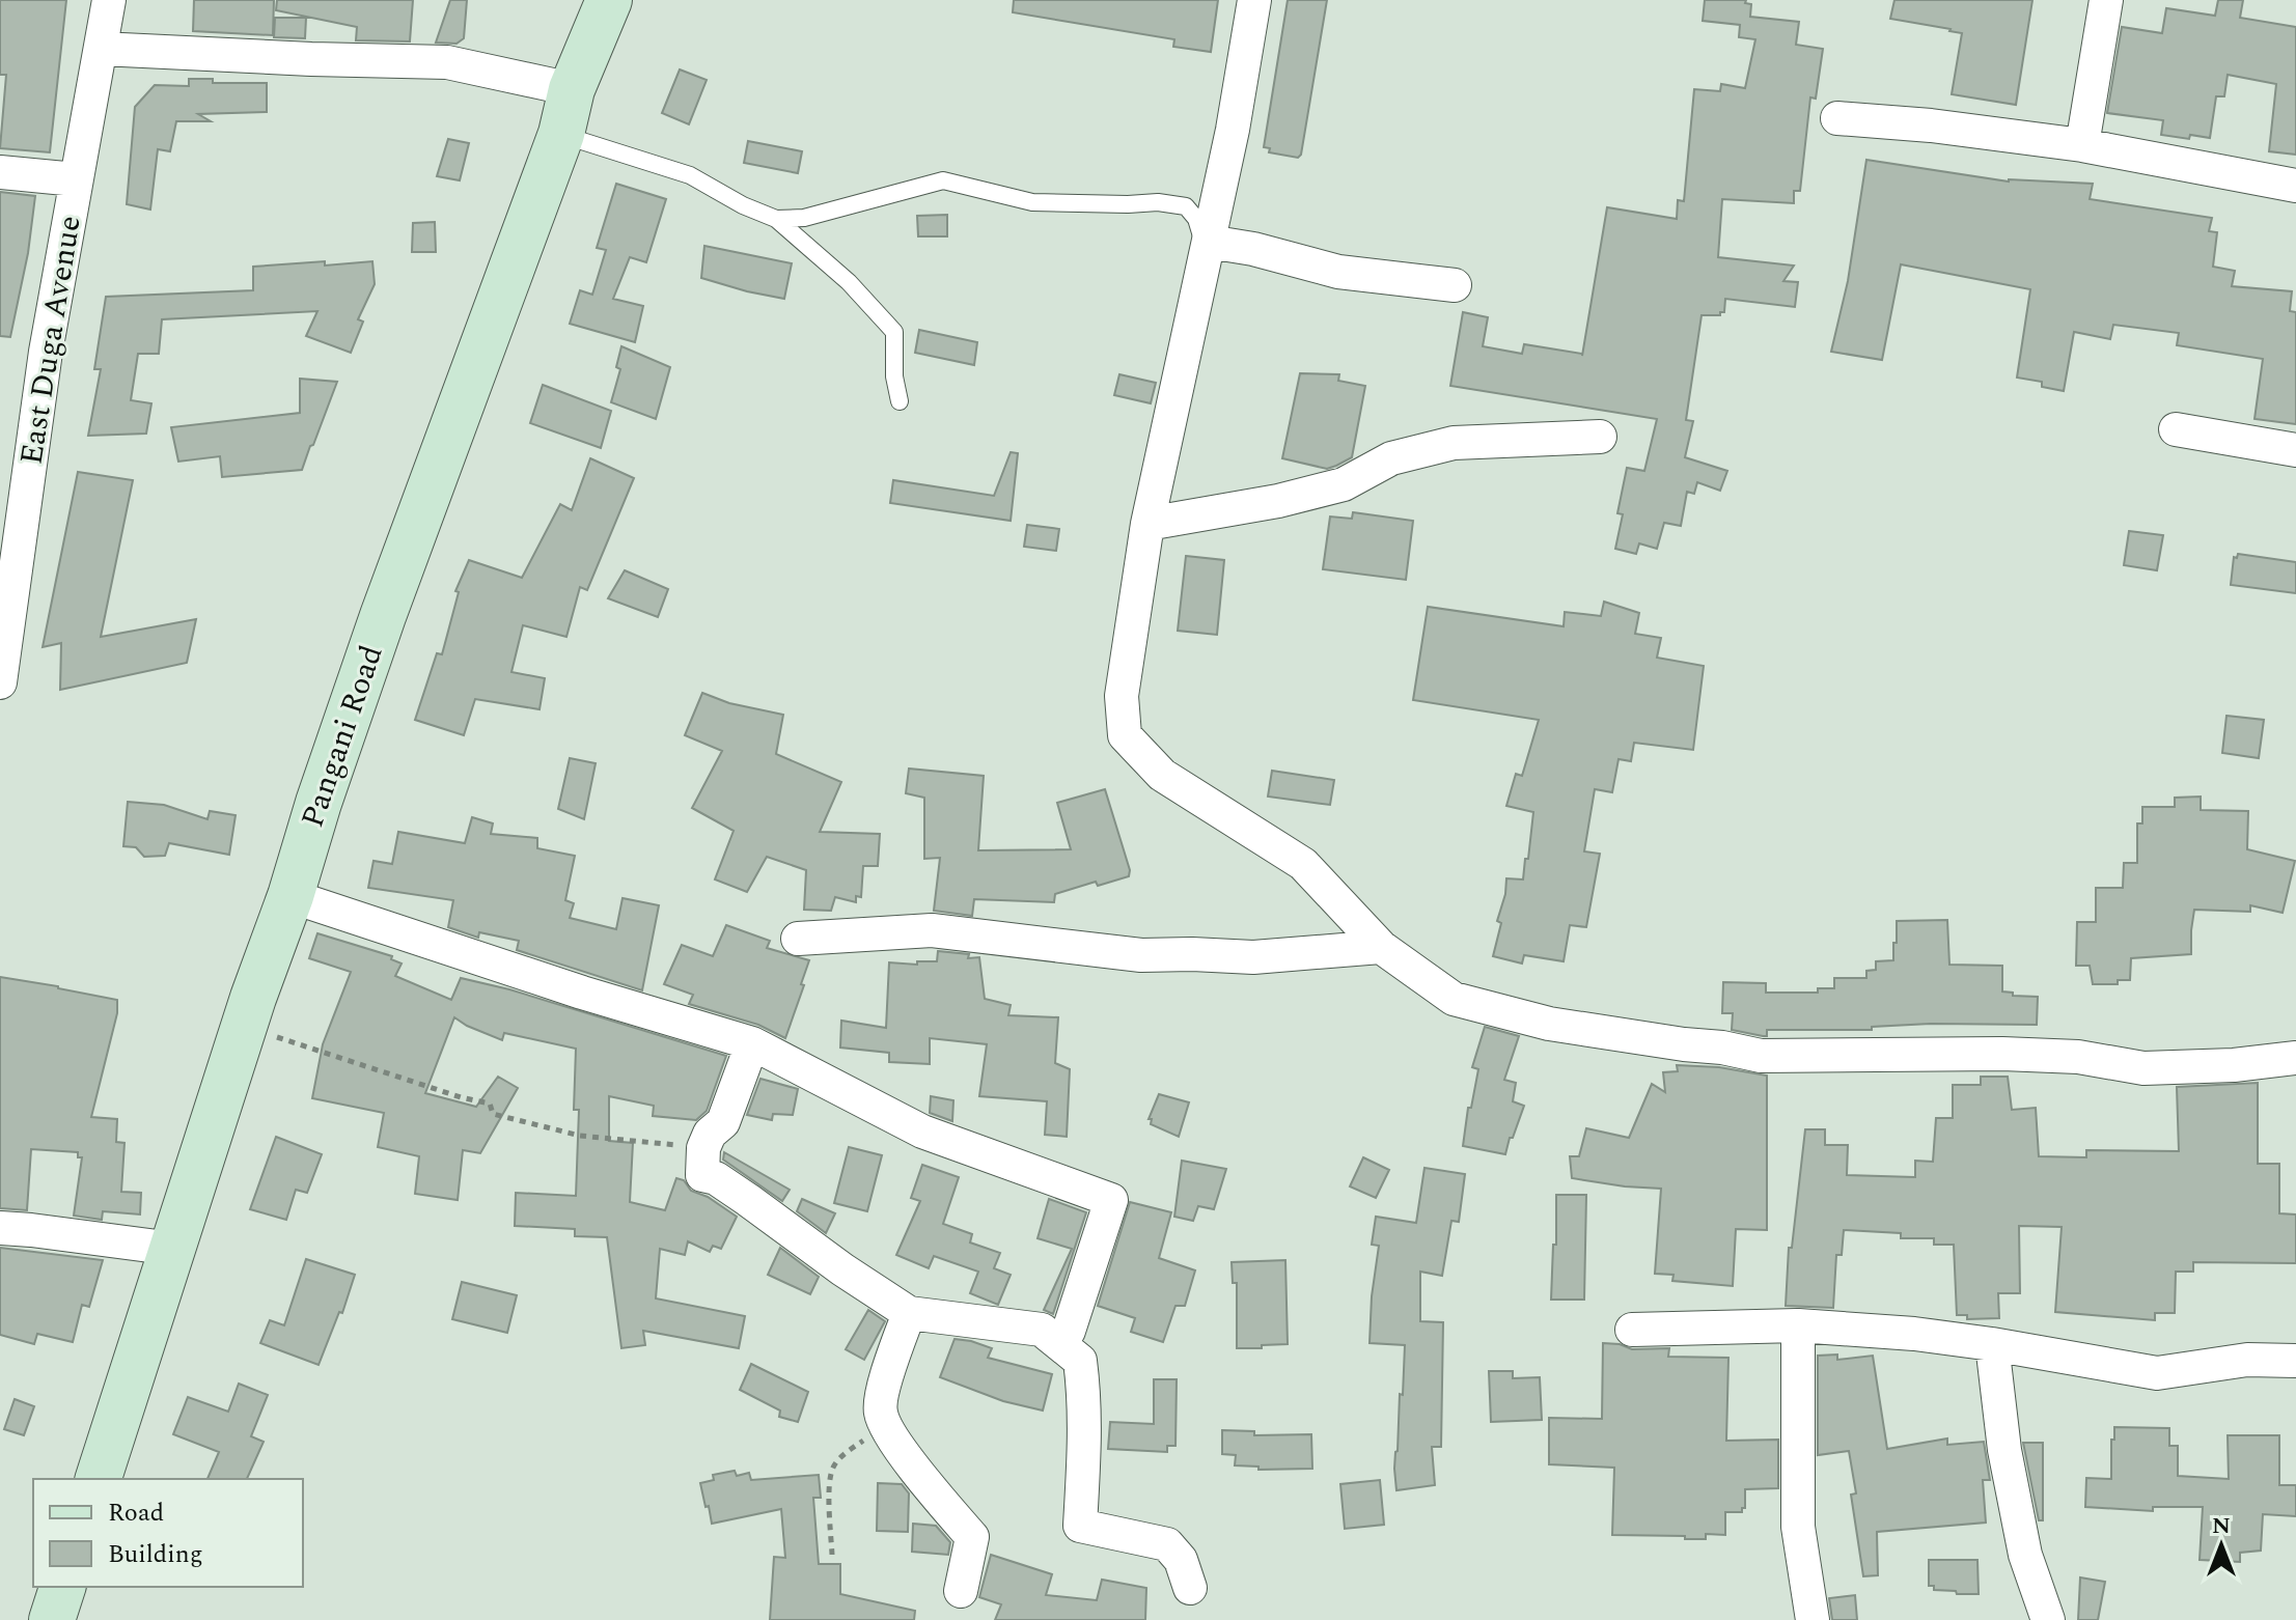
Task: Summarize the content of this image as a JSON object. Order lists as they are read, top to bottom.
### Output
{
  "streets": {
    "main road": ["Pangani Road"],
    "street": ["East Duga Avenue"]
  },
  "legend": ["Road", "Building"],
  "north": "top"
}
